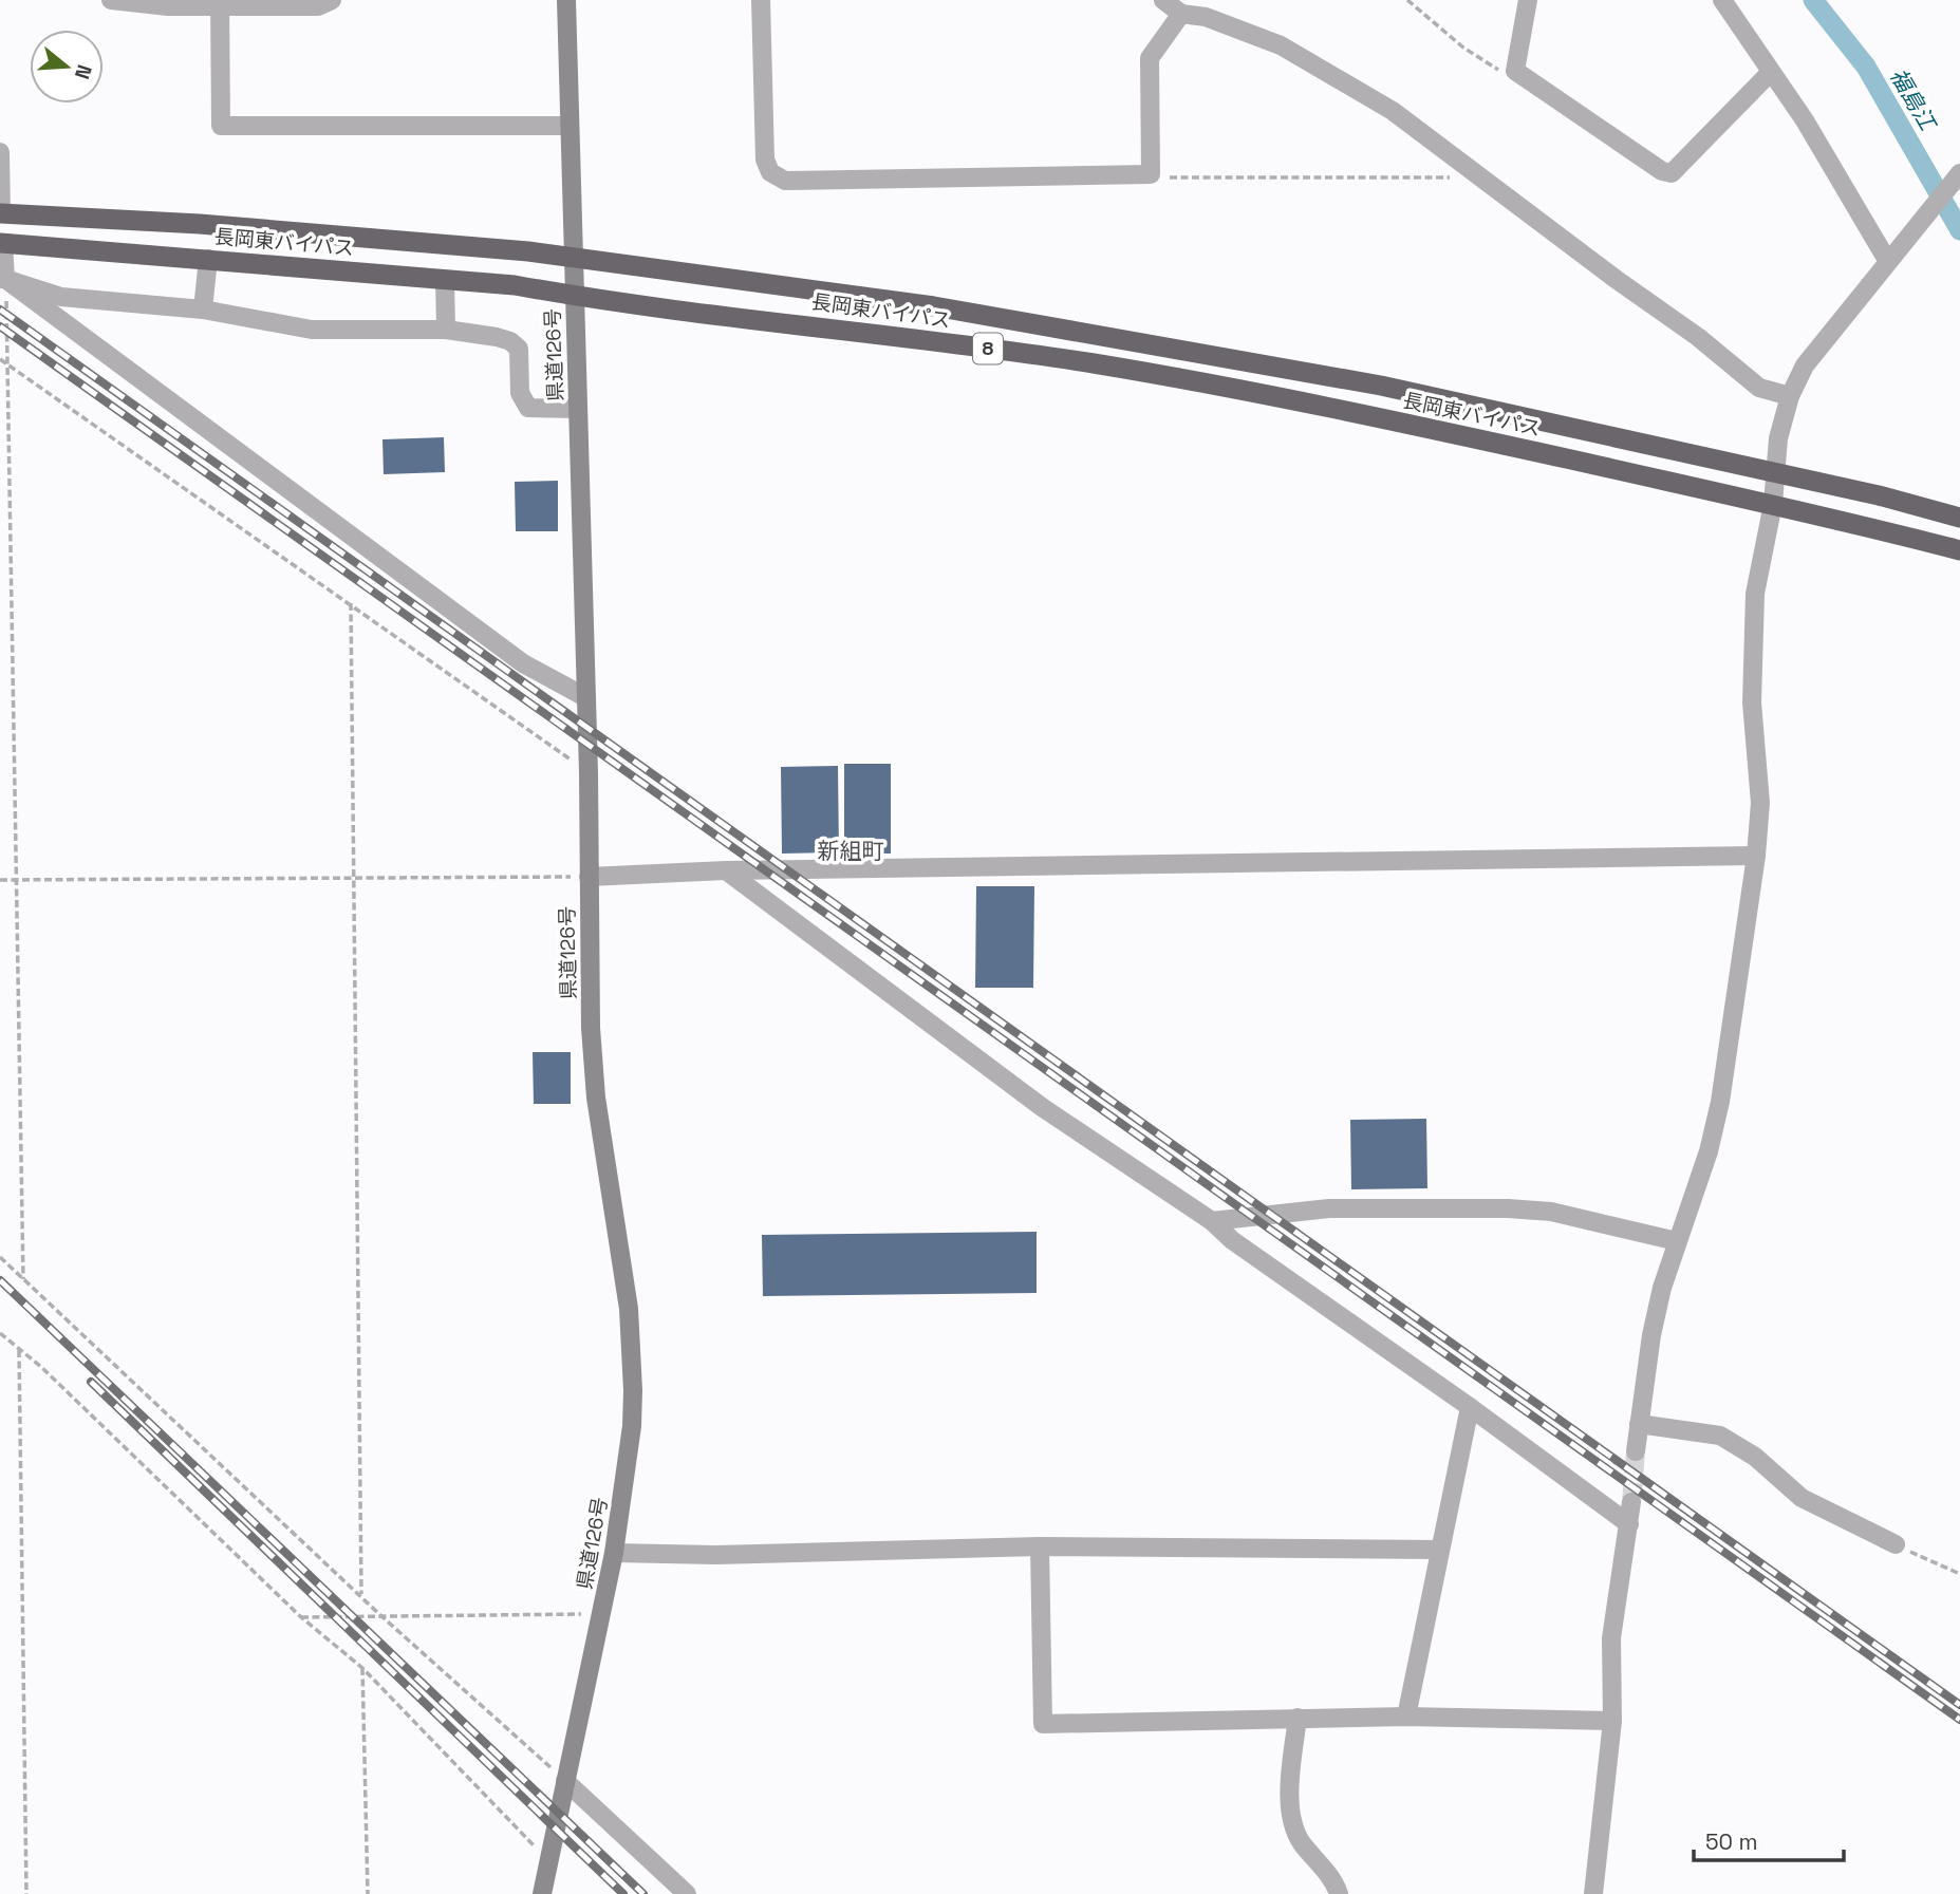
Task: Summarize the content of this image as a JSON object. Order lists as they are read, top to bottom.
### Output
{
  "streets": {
    "highway": ["長岡東バイパス", "8"],
    "main road": ["県道126号"]
  },
  "crossings": [
    ["長岡東バイパス", "県道126号"]
  ],
  "districts": ["新組町"],
  "water": ["福島江"],
  "scale_bar": "50 m",
  "north": "right"
}
